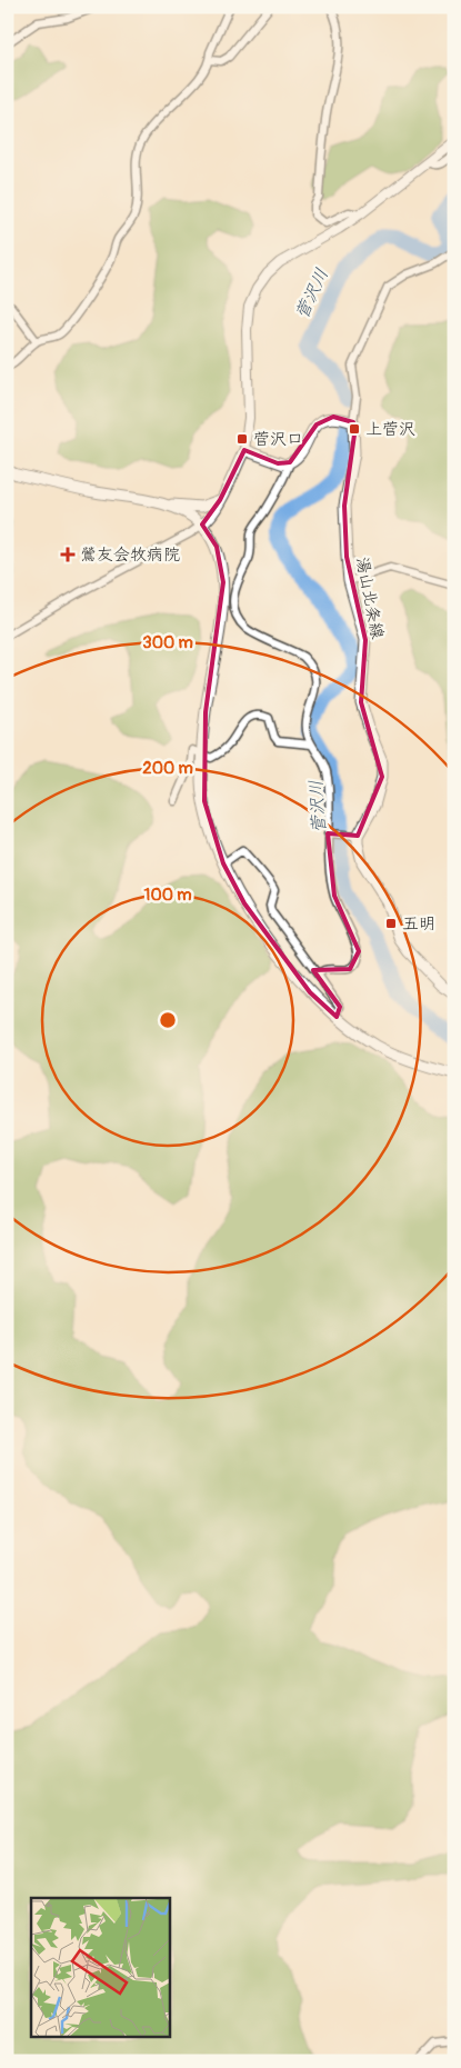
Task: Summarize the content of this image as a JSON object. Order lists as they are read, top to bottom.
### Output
{
  "streets": {
    "main road": ["湯山北条線"]
  },
  "water": ["菅沢川"],
  "places": {
    "transit": ["上菅沢", "菅沢口", "五明"],
    "health": ["鶯友会牧病院"]
  },
  "rings": ["300 m", "200 m", "100 m"]
}
